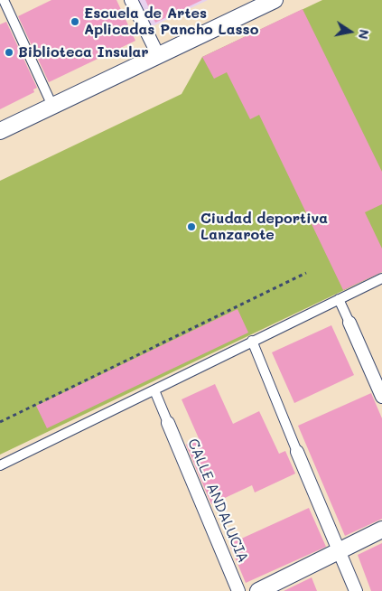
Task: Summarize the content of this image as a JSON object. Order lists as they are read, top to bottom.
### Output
{
  "streets": {
    "street": ["CALLE ANDALUCIA"]
  },
  "places": ["Escuela de Artes Aplicadas Pancho Lasso", "Biblioteca Insular", "Ciudad deportiva Lanzarote"],
  "north": "right"
}
